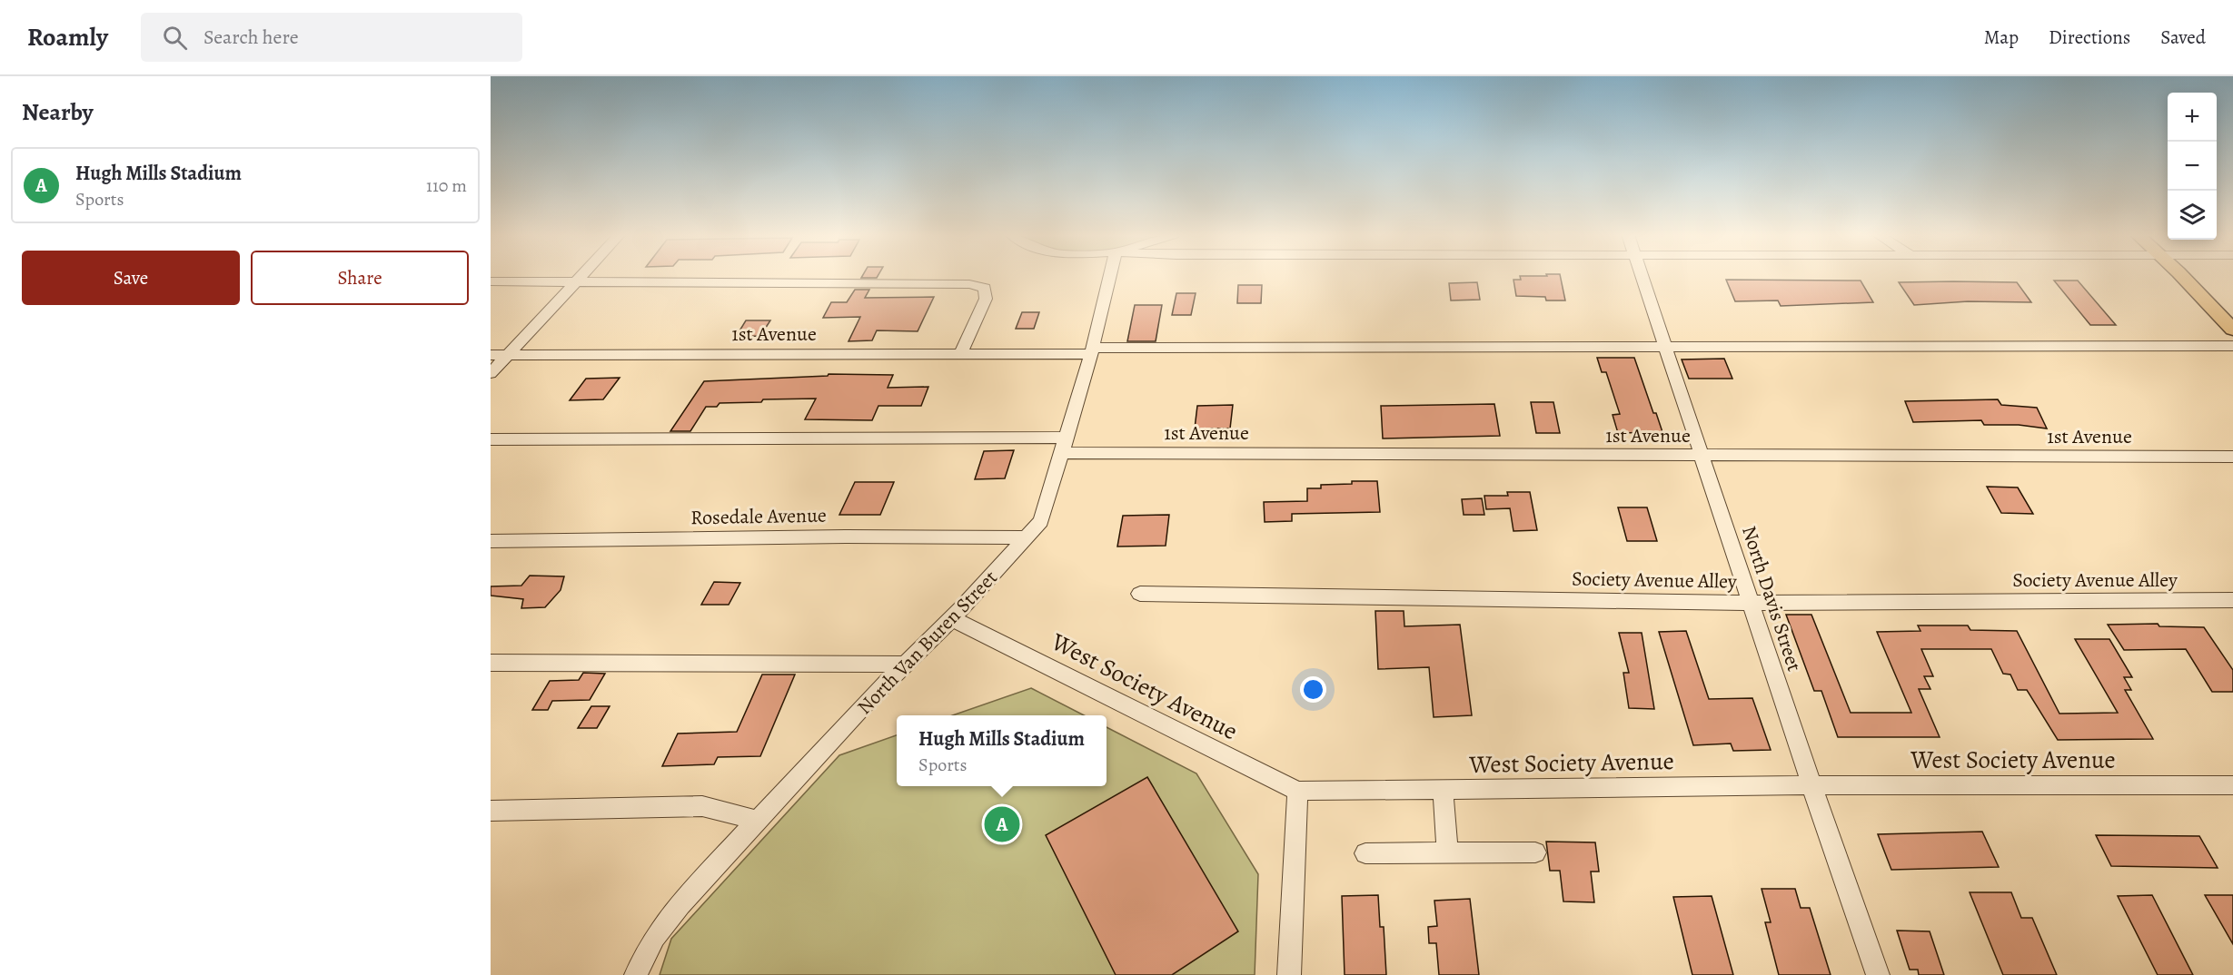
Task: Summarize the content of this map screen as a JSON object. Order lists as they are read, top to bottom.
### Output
{
  "streets": {
    "street": [
      "1st Avenue",
      "Rosedale Avenue",
      "Society Avenue Alley",
      "North Davis Street",
      "North Van Buren Street",
      "West Society Avenue"
    ]
  },
  "crossings": [
    ["1st Avenue", "North Davis Street"],
    ["1st Avenue", "North Van Buren Street"],
    ["Rosedale Avenue", "North Van Buren Street"],
    ["Society Avenue Alley", "North Davis Street"],
    ["North Davis Street", "West Society Avenue"],
    ["North Van Buren Street", "West Society Avenue"]
  ],
  "page": {
    "header": "Roamly",
    "search": "Search here",
    "nav": ["Map", "Directions", "Saved"],
    "heading": "Nearby",
    "map_buttons": ["+", "−"],
    "list": [
      {
        "mark": "A",
        "name": "Hugh Mills Stadium",
        "note": "Sports",
        "value": "110 m"
      }
    ],
    "buttons": ["Save", "Share"],
    "popup": ["Hugh Mills Stadium", "Sports"],
    "pins": "A"
  }
}
